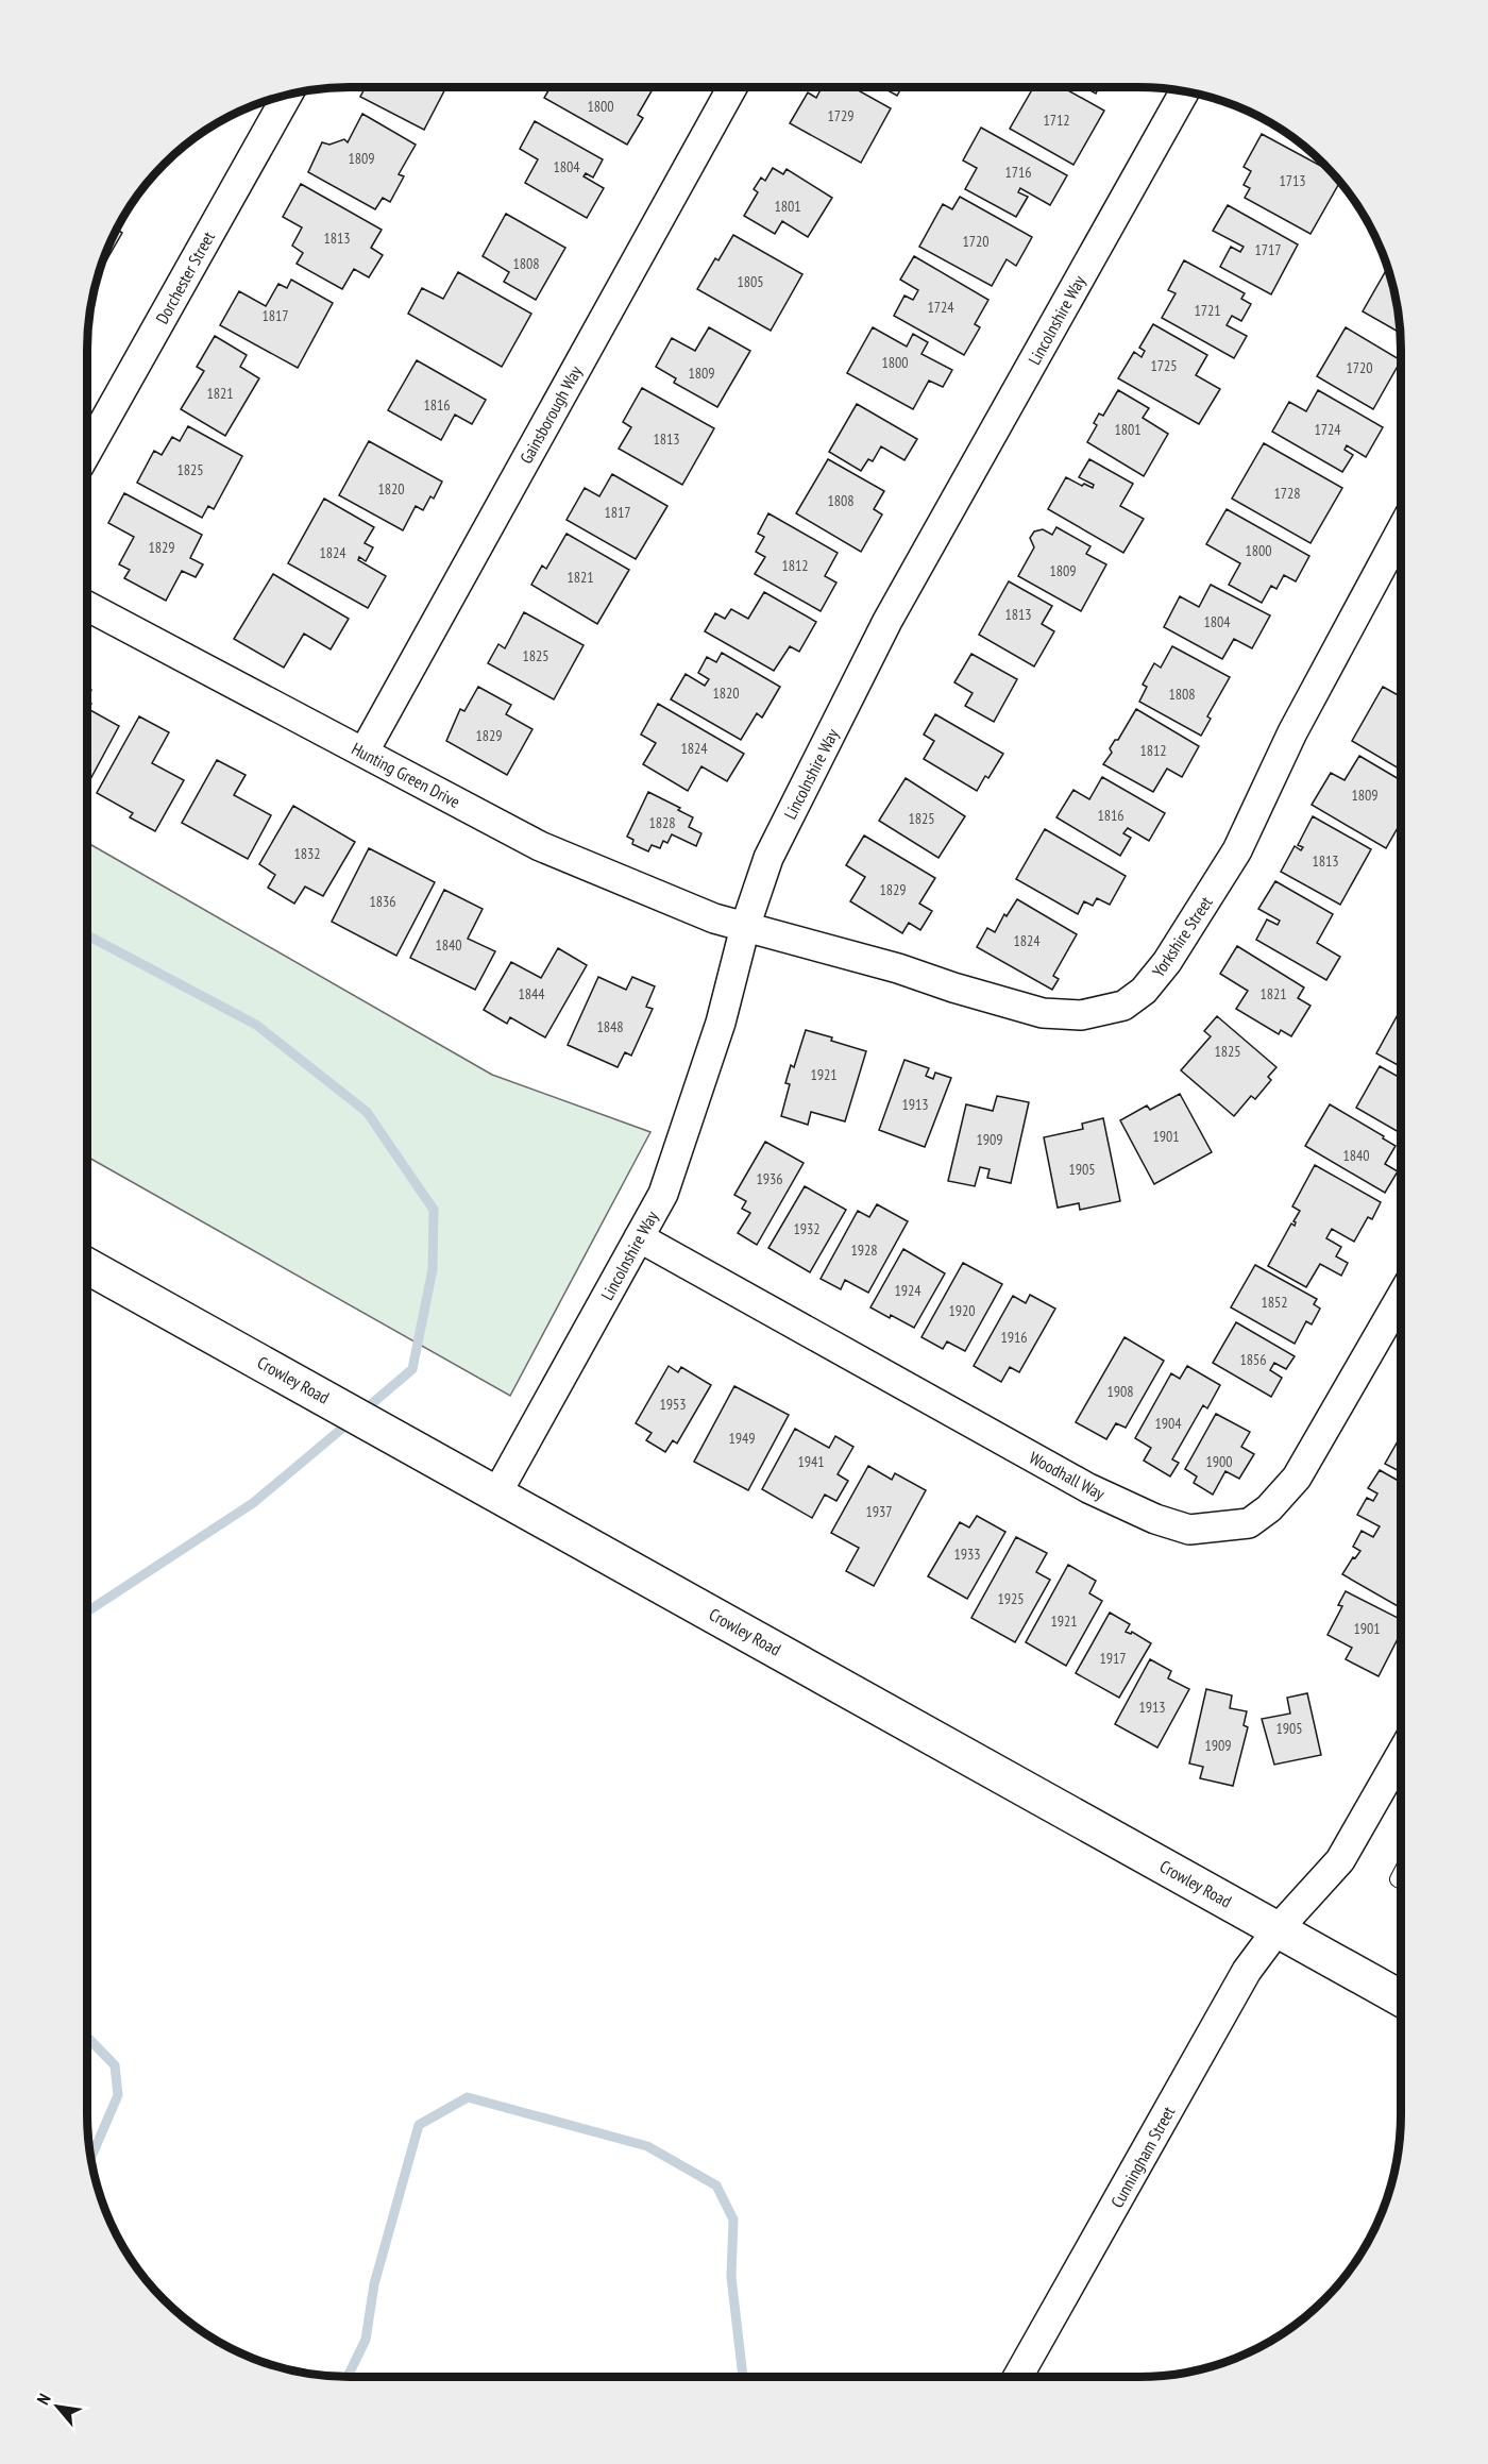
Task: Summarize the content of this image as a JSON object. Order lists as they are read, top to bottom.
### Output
{
  "streets": {
    "main road": ["Crowley Road"],
    "street": [
      "Dorchester Street",
      "Lincolnshire Way",
      "Gainsborough Way",
      "Hunting Green Drive",
      "Yorkshire Street",
      "Woodhall Way",
      "Cunningham Street"
    ]
  },
  "crossings": [
    ["Lincolnshire Way", "Hunting Green Drive"],
    ["Lincolnshire Way", "Yorkshire Street"],
    ["Lincolnshire Way", "Crowley Road"],
    ["Lincolnshire Way", "Woodhall Way"],
    ["Gainsborough Way", "Hunting Green Drive"],
    ["Hunting Green Drive", "Yorkshire Street"],
    ["Crowley Road", "Cunningham Street"]
  ],
  "house_numbers": [
    "1800",
    "1729",
    "1712",
    "1809",
    "1804",
    "1716",
    "1713",
    "1801",
    "1813",
    "1720",
    "1717",
    "1808",
    "1805",
    "1724",
    "1721",
    "1817",
    "1800",
    "1725",
    "1720",
    "1809",
    "1821",
    "1816",
    "1801",
    "1724",
    "1813",
    "1825",
    "1820",
    "1728",
    "1808",
    "1817",
    "1829",
    "1800",
    "1824",
    "1812",
    "1809",
    "1821",
    "1813",
    "1804",
    "1825",
    "1820",
    "1808",
    "1829",
    "1824",
    "1812",
    "1809",
    "1816",
    "1825",
    "1828",
    "1832",
    "1813",
    "1829",
    "1836",
    "1824",
    "1840",
    "1844",
    "1821",
    "1848",
    "1825",
    "1921",
    "1913",
    "1901",
    "1909",
    "1840",
    "1905",
    "1936",
    "1932",
    "1928",
    "1924",
    "1852",
    "1920",
    "1916",
    "1856",
    "1908",
    "1953",
    "1904",
    "1949",
    "1941",
    "1900",
    "1937",
    "1933",
    "1925",
    "1921",
    "1901",
    "1917",
    "1913",
    "1905",
    "1909"
  ],
  "north": "top left"
}
